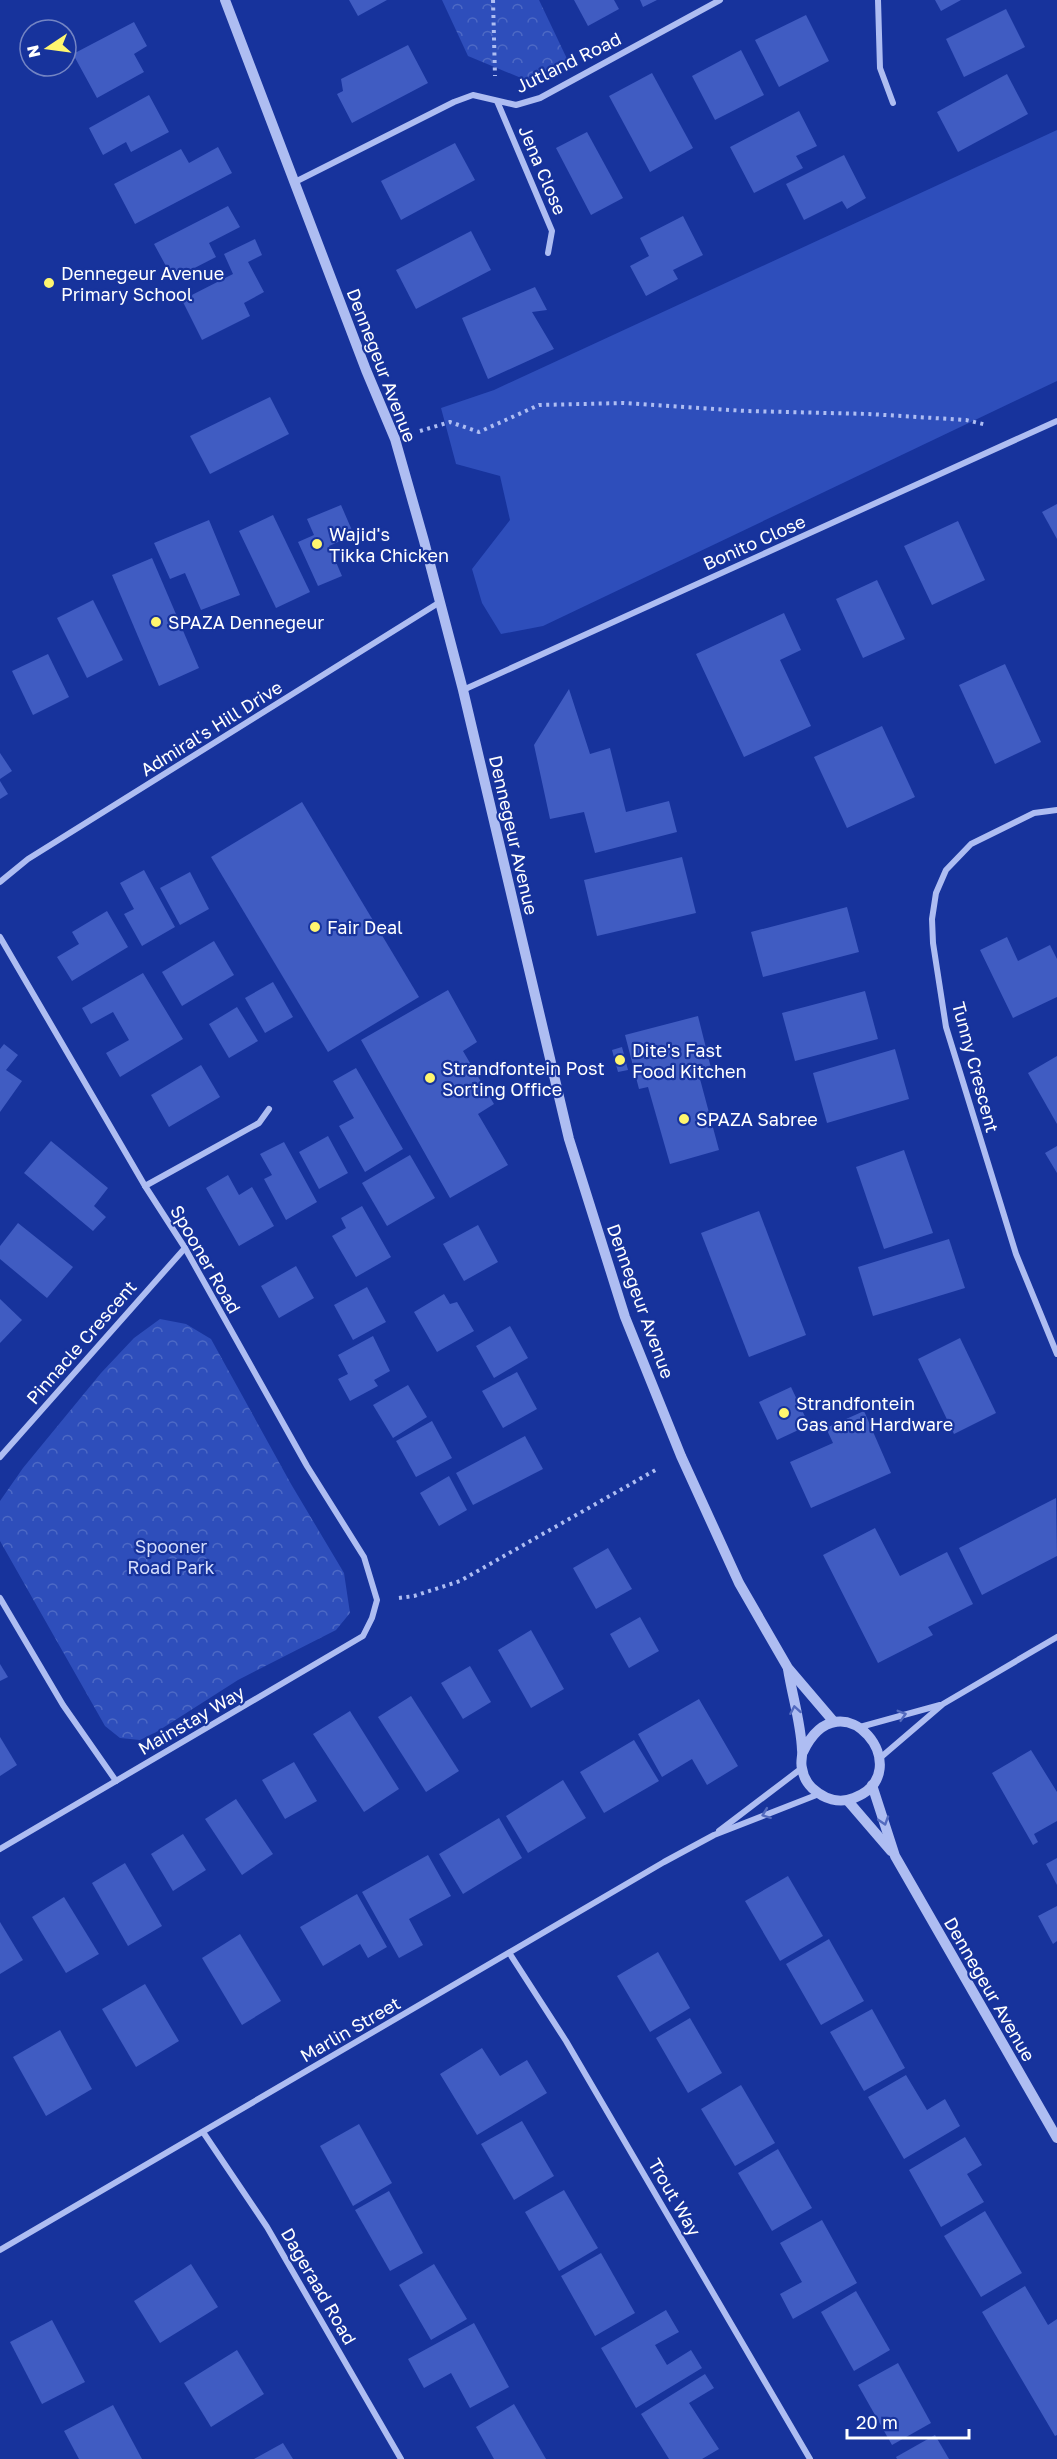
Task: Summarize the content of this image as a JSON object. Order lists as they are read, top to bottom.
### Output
{
  "streets": {
    "street": [
      "Jutland Road",
      "Jena Close",
      "Dennegeur Avenue",
      "Bonito Close",
      "Admiral's Hill Drive",
      "Tunny Crescent",
      "Spooner Road",
      "Pinnacle Crescent",
      "Mainstay Way",
      "Marlin Street",
      "Trout Way",
      "Dageraad Road"
    ]
  },
  "crossings": [
    ["Jutland Road", "Jena Close"],
    ["Jutland Road", "Dennegeur Avenue"],
    ["Dennegeur Avenue", "Bonito Close"],
    ["Dennegeur Avenue", "Admiral's Hill Drive"],
    ["Dennegeur Avenue", "Marlin Street"],
    ["Spooner Road", "Pinnacle Crescent"],
    ["Spooner Road", "Mainstay Way"],
    ["Marlin Street", "Trout Way"],
    ["Marlin Street", "Dageraad Road"]
  ],
  "parks": ["Spooner Road Park"],
  "places": [
    "Dennegeur Avenue Primary School",
    "Wajid's Tikka Chicken",
    "SPAZA Dennegeur",
    "Fair Deal",
    "Dite's Fast Food Kitchen",
    "Strandfontein Post Sorting Office",
    "SPAZA Sabree",
    "Strandfontein Gas and Hardware"
  ],
  "scale_bar": "20 m",
  "north": "left"
}
